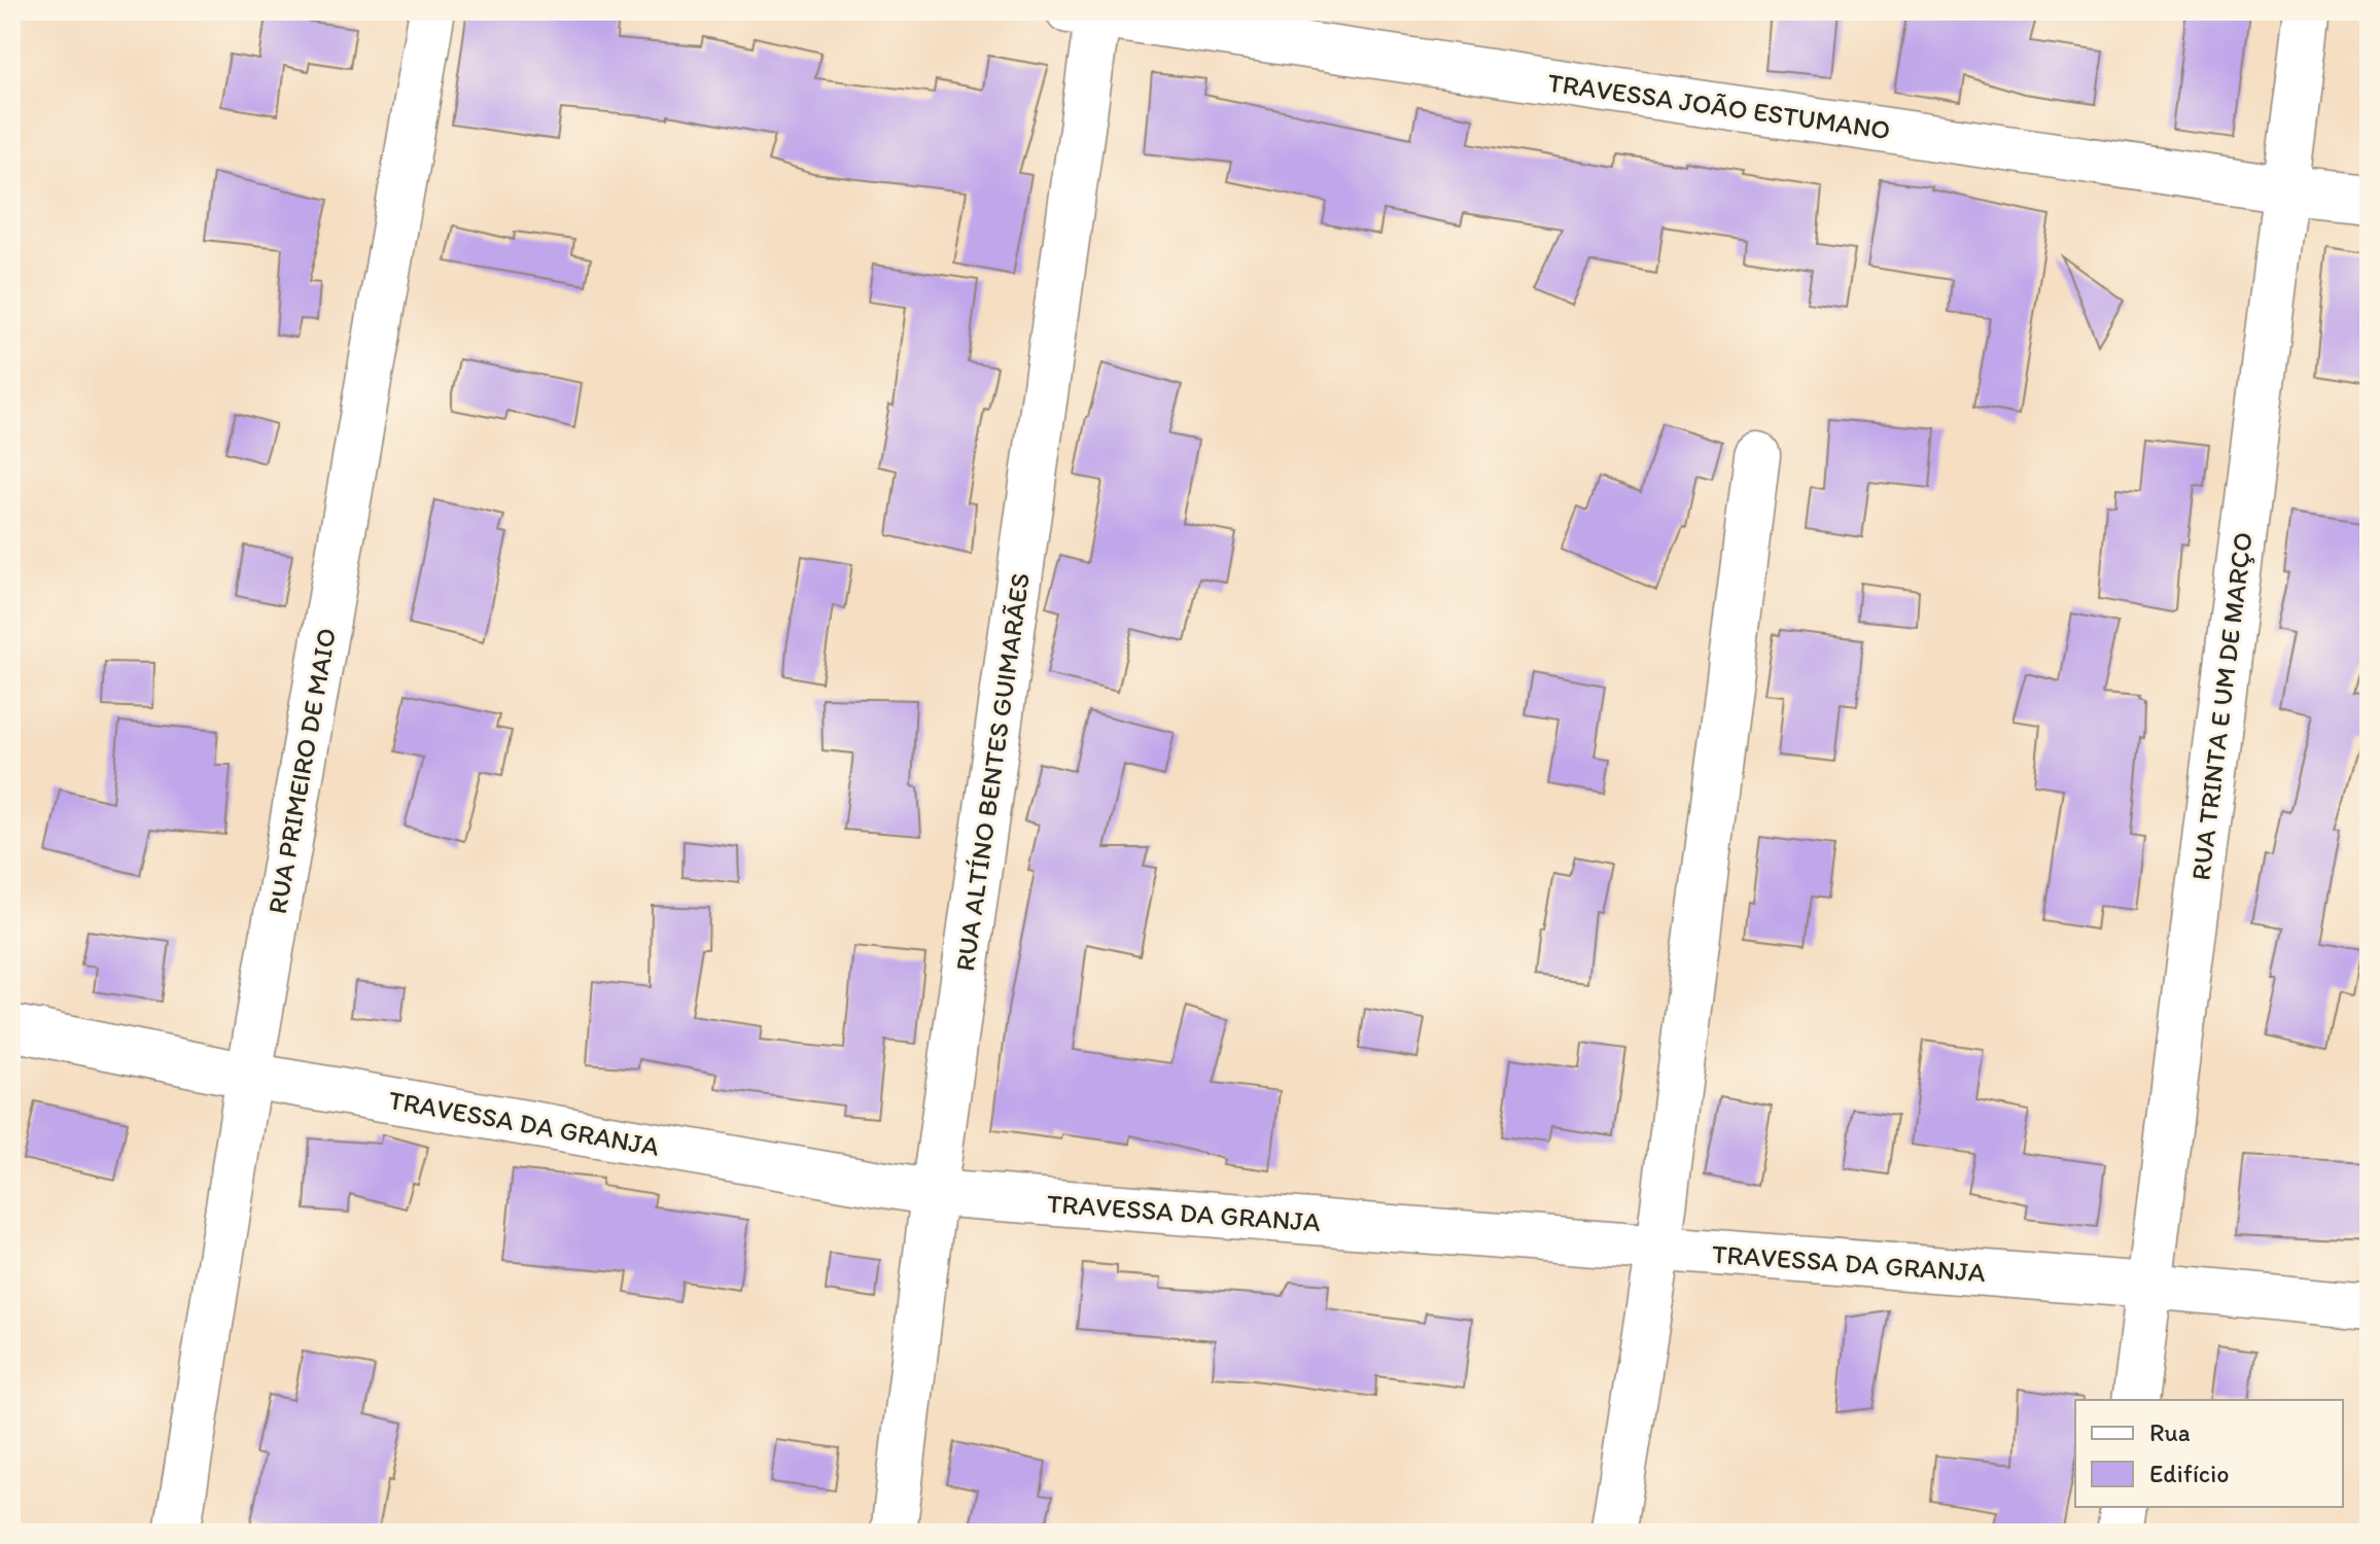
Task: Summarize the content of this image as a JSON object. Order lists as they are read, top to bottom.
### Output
{
  "streets": {
    "street": [
      "TRAVESSA JOÃO ESTUMANO",
      "RUA TRINTA E UM DE MARÇO",
      "RUA PRIMEIRO DE MAIO",
      "RUA ALTÍNO BENTES GUIMARÃES",
      "TRAVESSA DA GRANJA"
    ]
  },
  "crossings": [
    ["TRAVESSA JOÃO ESTUMANO", "RUA TRINTA E UM DE MARÇO"],
    ["TRAVESSA JOÃO ESTUMANO", "RUA ALTÍNO BENTES GUIMARÃES"],
    ["RUA TRINTA E UM DE MARÇO", "TRAVESSA DA GRANJA"],
    ["RUA PRIMEIRO DE MAIO", "TRAVESSA DA GRANJA"],
    ["RUA ALTÍNO BENTES GUIMARÃES", "TRAVESSA DA GRANJA"]
  ],
  "legend": ["Rua", "Edifício"]
}
